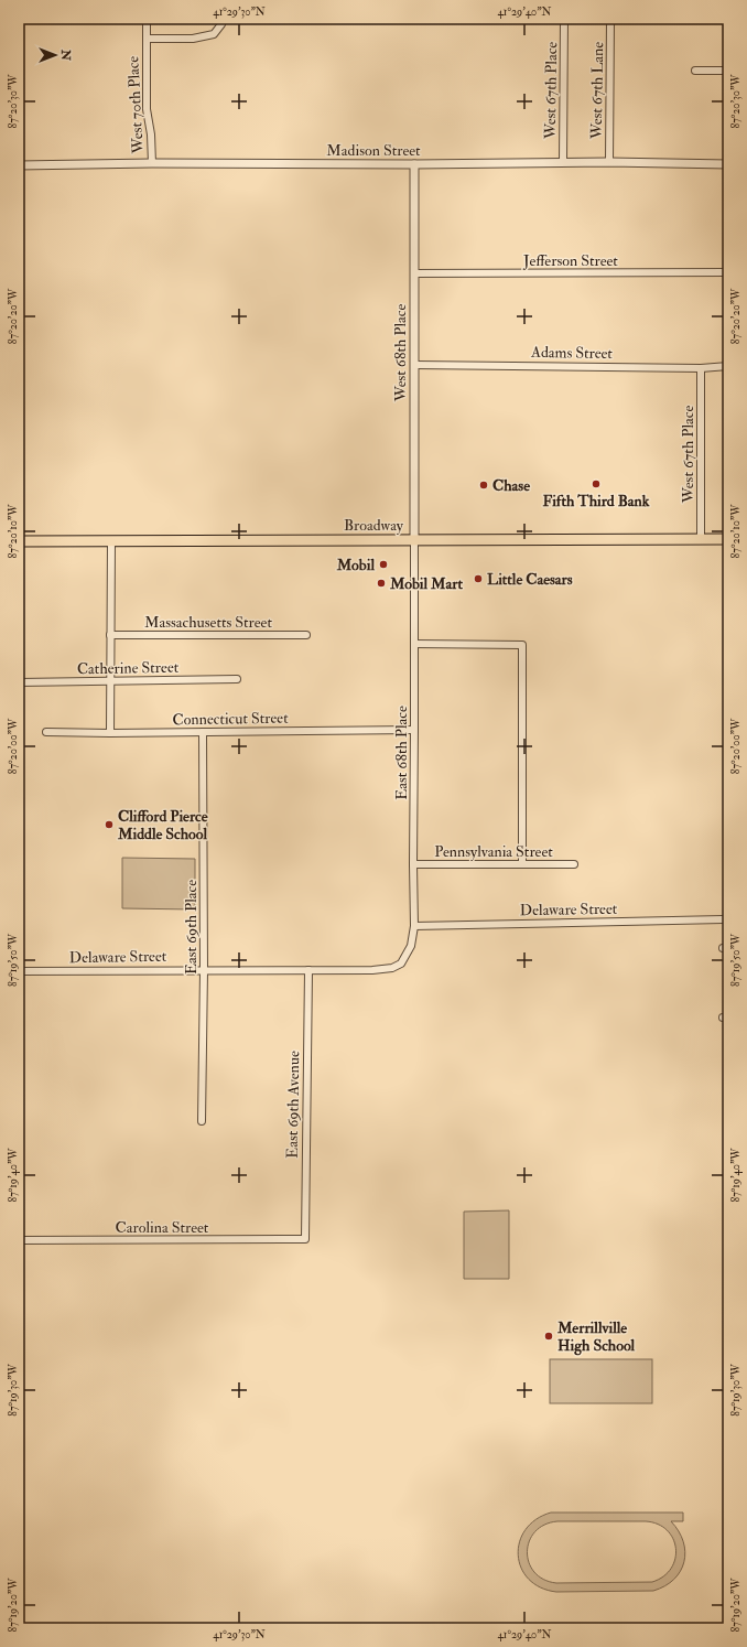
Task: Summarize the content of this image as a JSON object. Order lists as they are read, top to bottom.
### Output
{
  "streets": {
    "main road": ["Broadway"],
    "street": [
      "West 67th Place",
      "West 67th Lane",
      "West 70th Place",
      "Madison Street",
      "Jefferson Street",
      "West 68th Place",
      "Adams Street",
      "Massachusetts Street",
      "Catherine Street",
      "Connecticut Street",
      "East 68th Place",
      "Pennsylvania Street",
      "Delaware Street",
      "East 69th Place",
      "East 69th Avenue",
      "Carolina Street"
    ]
  },
  "crossings": [
    ["West 67th Place", "Madison Street"],
    ["West 67th Place", "Adams Street"],
    ["West 67th Place", "Broadway"],
    ["West 67th Lane", "Madison Street"],
    ["West 70th Place", "Madison Street"],
    ["Madison Street", "West 68th Place"],
    ["Jefferson Street", "West 68th Place"],
    ["West 68th Place", "Adams Street"],
    ["West 68th Place", "Broadway"],
    ["West 68th Place", "East 68th Place"],
    ["Broadway", "East 68th Place"],
    ["Connecticut Street", "East 68th Place"],
    ["Connecticut Street", "East 69th Place"],
    ["East 68th Place", "Pennsylvania Street"],
    ["East 68th Place", "Delaware Street"],
    ["Delaware Street", "East 69th Place"],
    ["Delaware Street", "East 69th Avenue"],
    ["East 69th Avenue", "Carolina Street"]
  ],
  "places": [
    "Fifth Third Bank",
    "Chase",
    "Mobil",
    "Little Caesars",
    "Mobil Mart",
    "Clifford Pierce Middle School",
    "Merrillville High School"
  ],
  "north": "right",
  "coordinates": [
    "41°29'30\"N",
    "41°29'40\"N",
    "87°20'30\"W",
    "87°20'20\"W",
    "87°20'10\"W",
    "87°20'00\"W",
    "87°19'50\"W",
    "87°19'40\"W",
    "87°19'30\"W",
    "87°19'20\"W"
  ]
}
